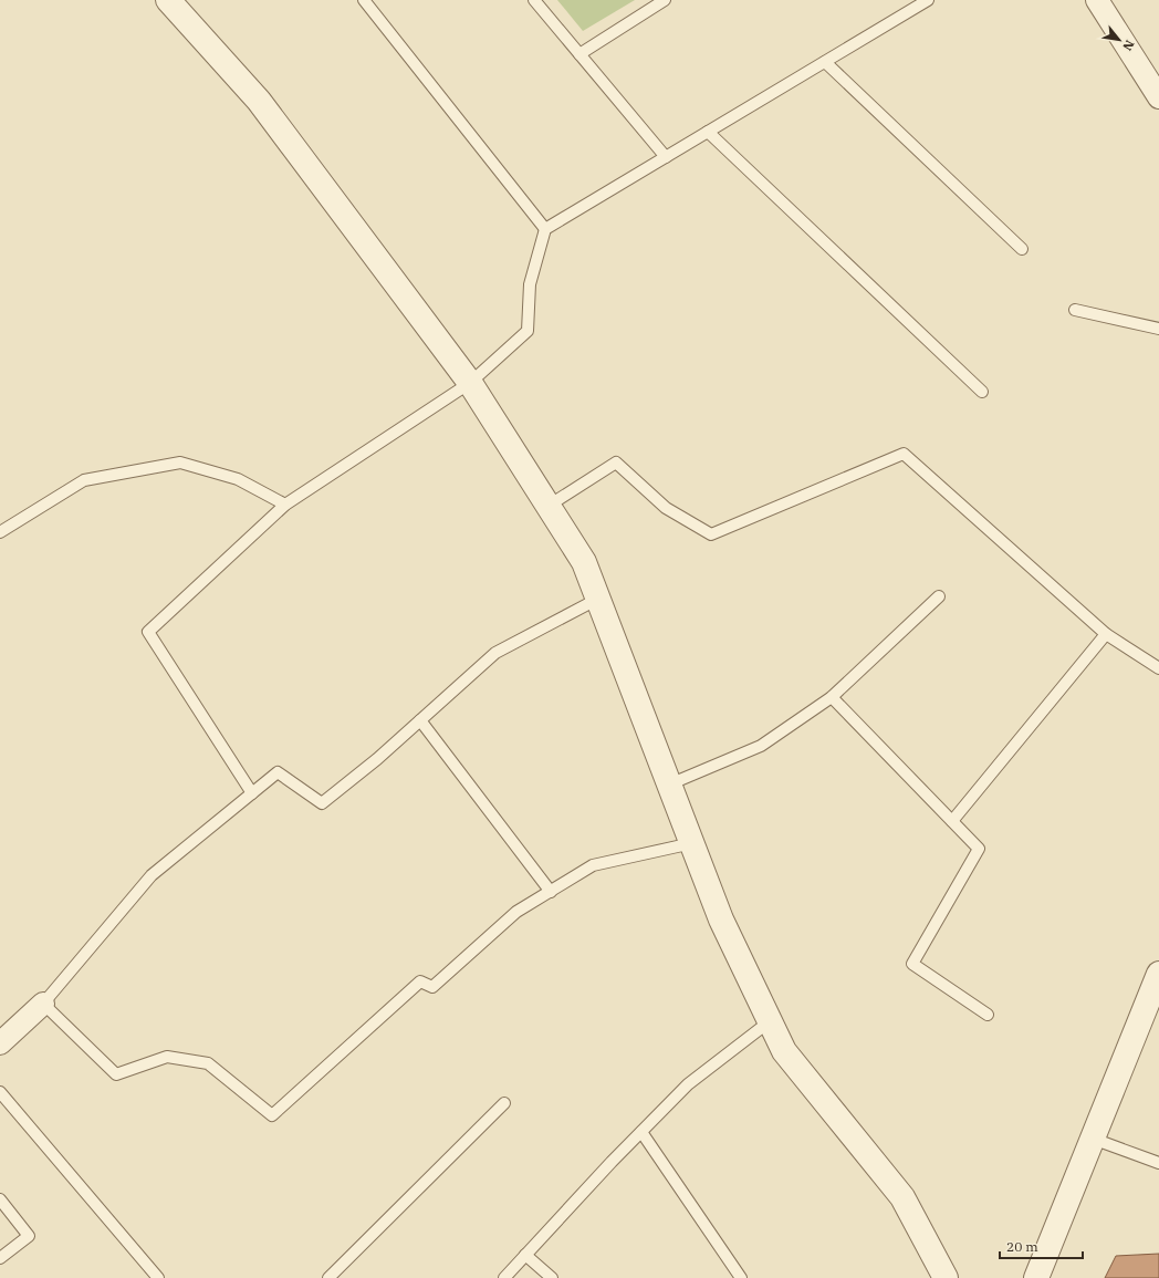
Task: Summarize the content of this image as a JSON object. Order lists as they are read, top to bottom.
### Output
{
  "scale_bar": "20 m",
  "north": "bottom right"
}
